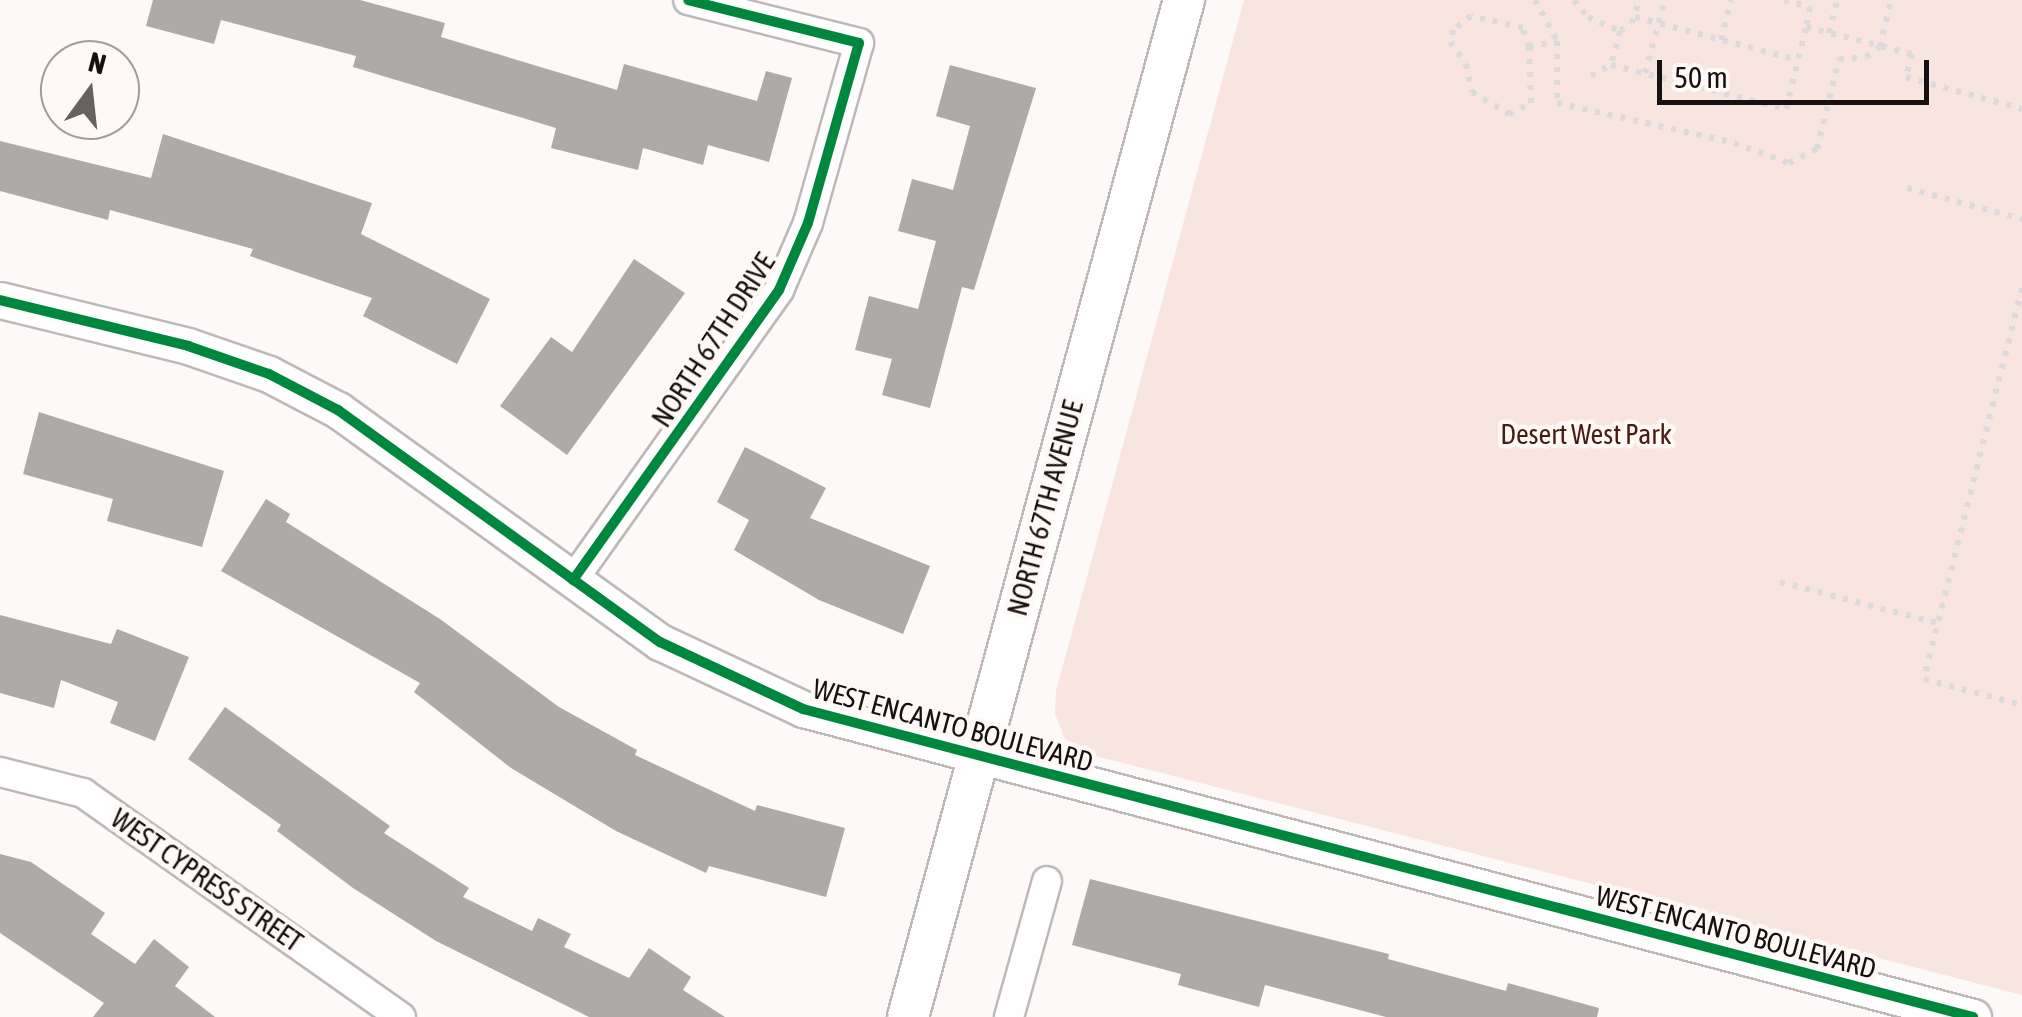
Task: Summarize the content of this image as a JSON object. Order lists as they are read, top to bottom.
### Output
{
  "streets": {
    "main road": ["NORTH 67TH AVENUE"],
    "street": ["NORTH 67TH DRIVE", "WEST ENCANTO BOULEVARD", "WEST CYPRESS STREET"]
  },
  "crossings": [
    ["NORTH 67TH DRIVE", "WEST ENCANTO BOULEVARD"],
    ["NORTH 67TH AVENUE", "WEST ENCANTO BOULEVARD"]
  ],
  "parks": ["Desert West Park"],
  "scale_bar": "50 m",
  "north": "top"
}
